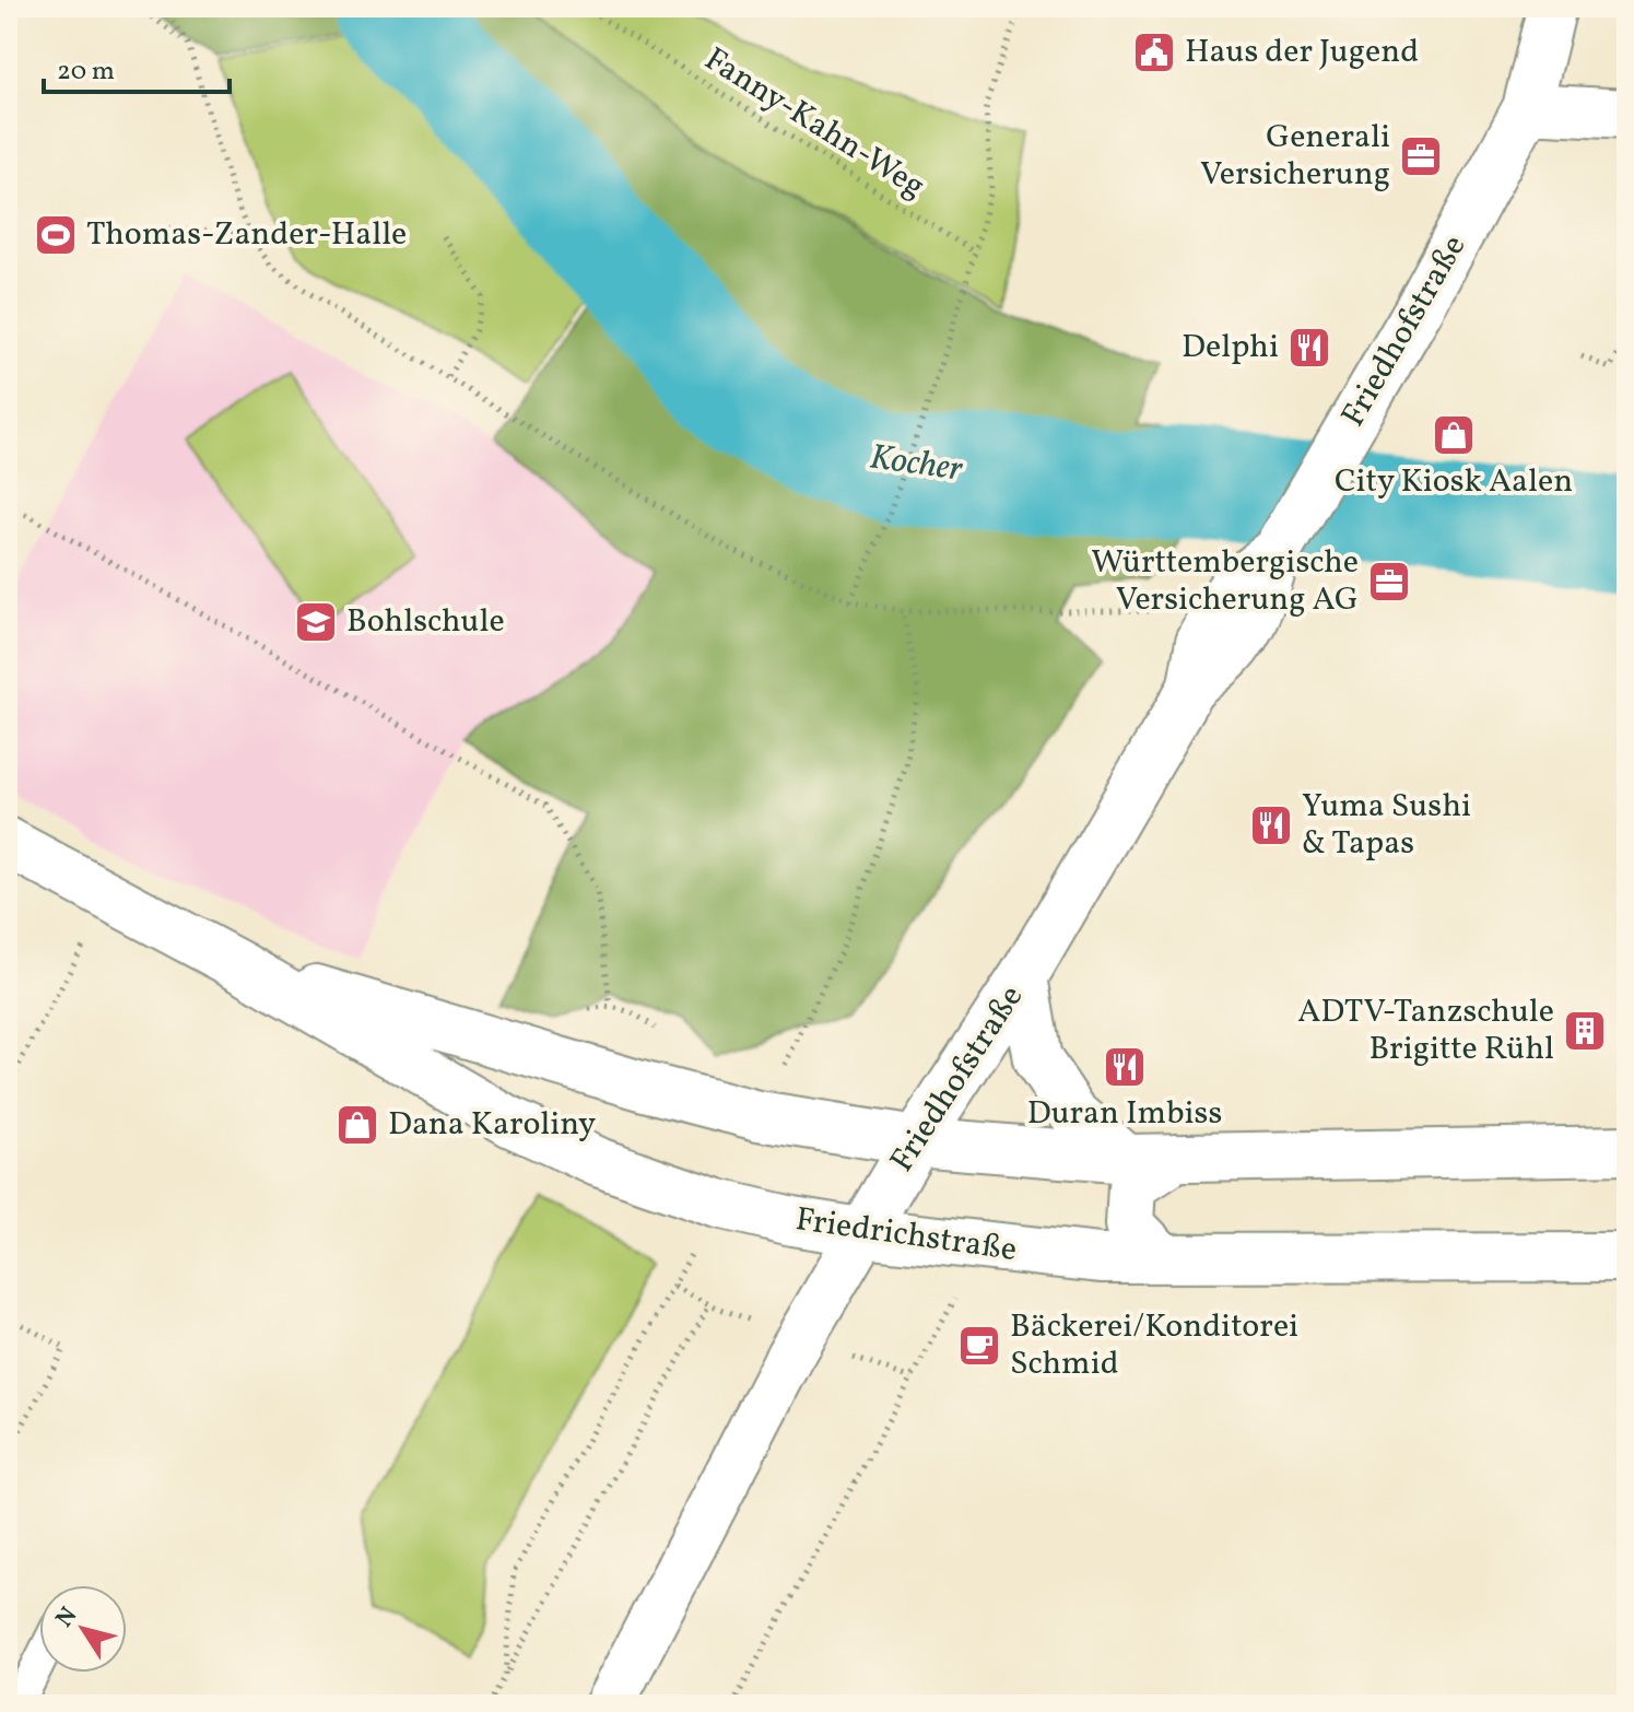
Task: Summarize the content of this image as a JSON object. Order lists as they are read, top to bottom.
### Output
{
  "streets": {
    "main road": ["Friedhofstraße", "Friedrichstraße"],
    "path": ["Fanny-Kahn-Weg"]
  },
  "crossings": [
    ["Friedhofstraße", "Friedrichstraße"]
  ],
  "water": ["Kocher"],
  "places": {
    "public building": ["Haus der Jugend"],
    "office": ["Generali Versicherung", "Württembergische Versicherung AG"],
    "sports": ["Thomas-Zander-Halle"],
    "restaurant": ["Delphi", "Yuma Sushi & Tapas", "Duran Imbiss"],
    "shop": ["City Kiosk Aalen", "Dana Karoliny"],
    "school or university": ["Bohlschule"],
    "building": ["ADTV-Tanzschule Brigitte Rühl"],
    "cafe": ["Bäckerei/Konditorei Schmid"]
  },
  "scale_bar": "20 m",
  "north": "top left"
}
